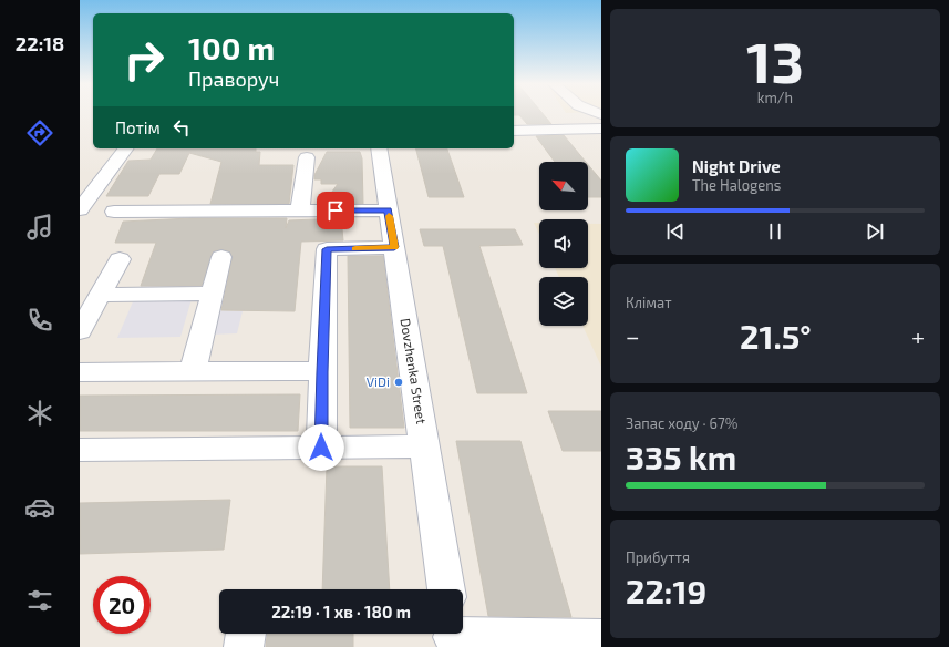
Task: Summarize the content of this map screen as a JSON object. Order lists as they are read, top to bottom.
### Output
{
  "streets": {
    "street": ["Dovzhenka Street"]
  },
  "places": ["ViDi"],
  "north": "top left",
  "page": {
    "tabs": "22:18",
    "tile": [
      ["13", "km/h"],
      "Клімат",
      ["Запас ходу · 67%", "335 km"],
      ["Прибуття", "22:19"]
    ],
    "turn": ["100 m", "Праворуч"],
    "then": "Потім",
    "song": ["Night Drive", "The Halogens"],
    "heat": ["−", "21.5°", "+"],
    "limit": "20",
    "trip": "22:19 · 1 хв · 180 m"
  }
}
